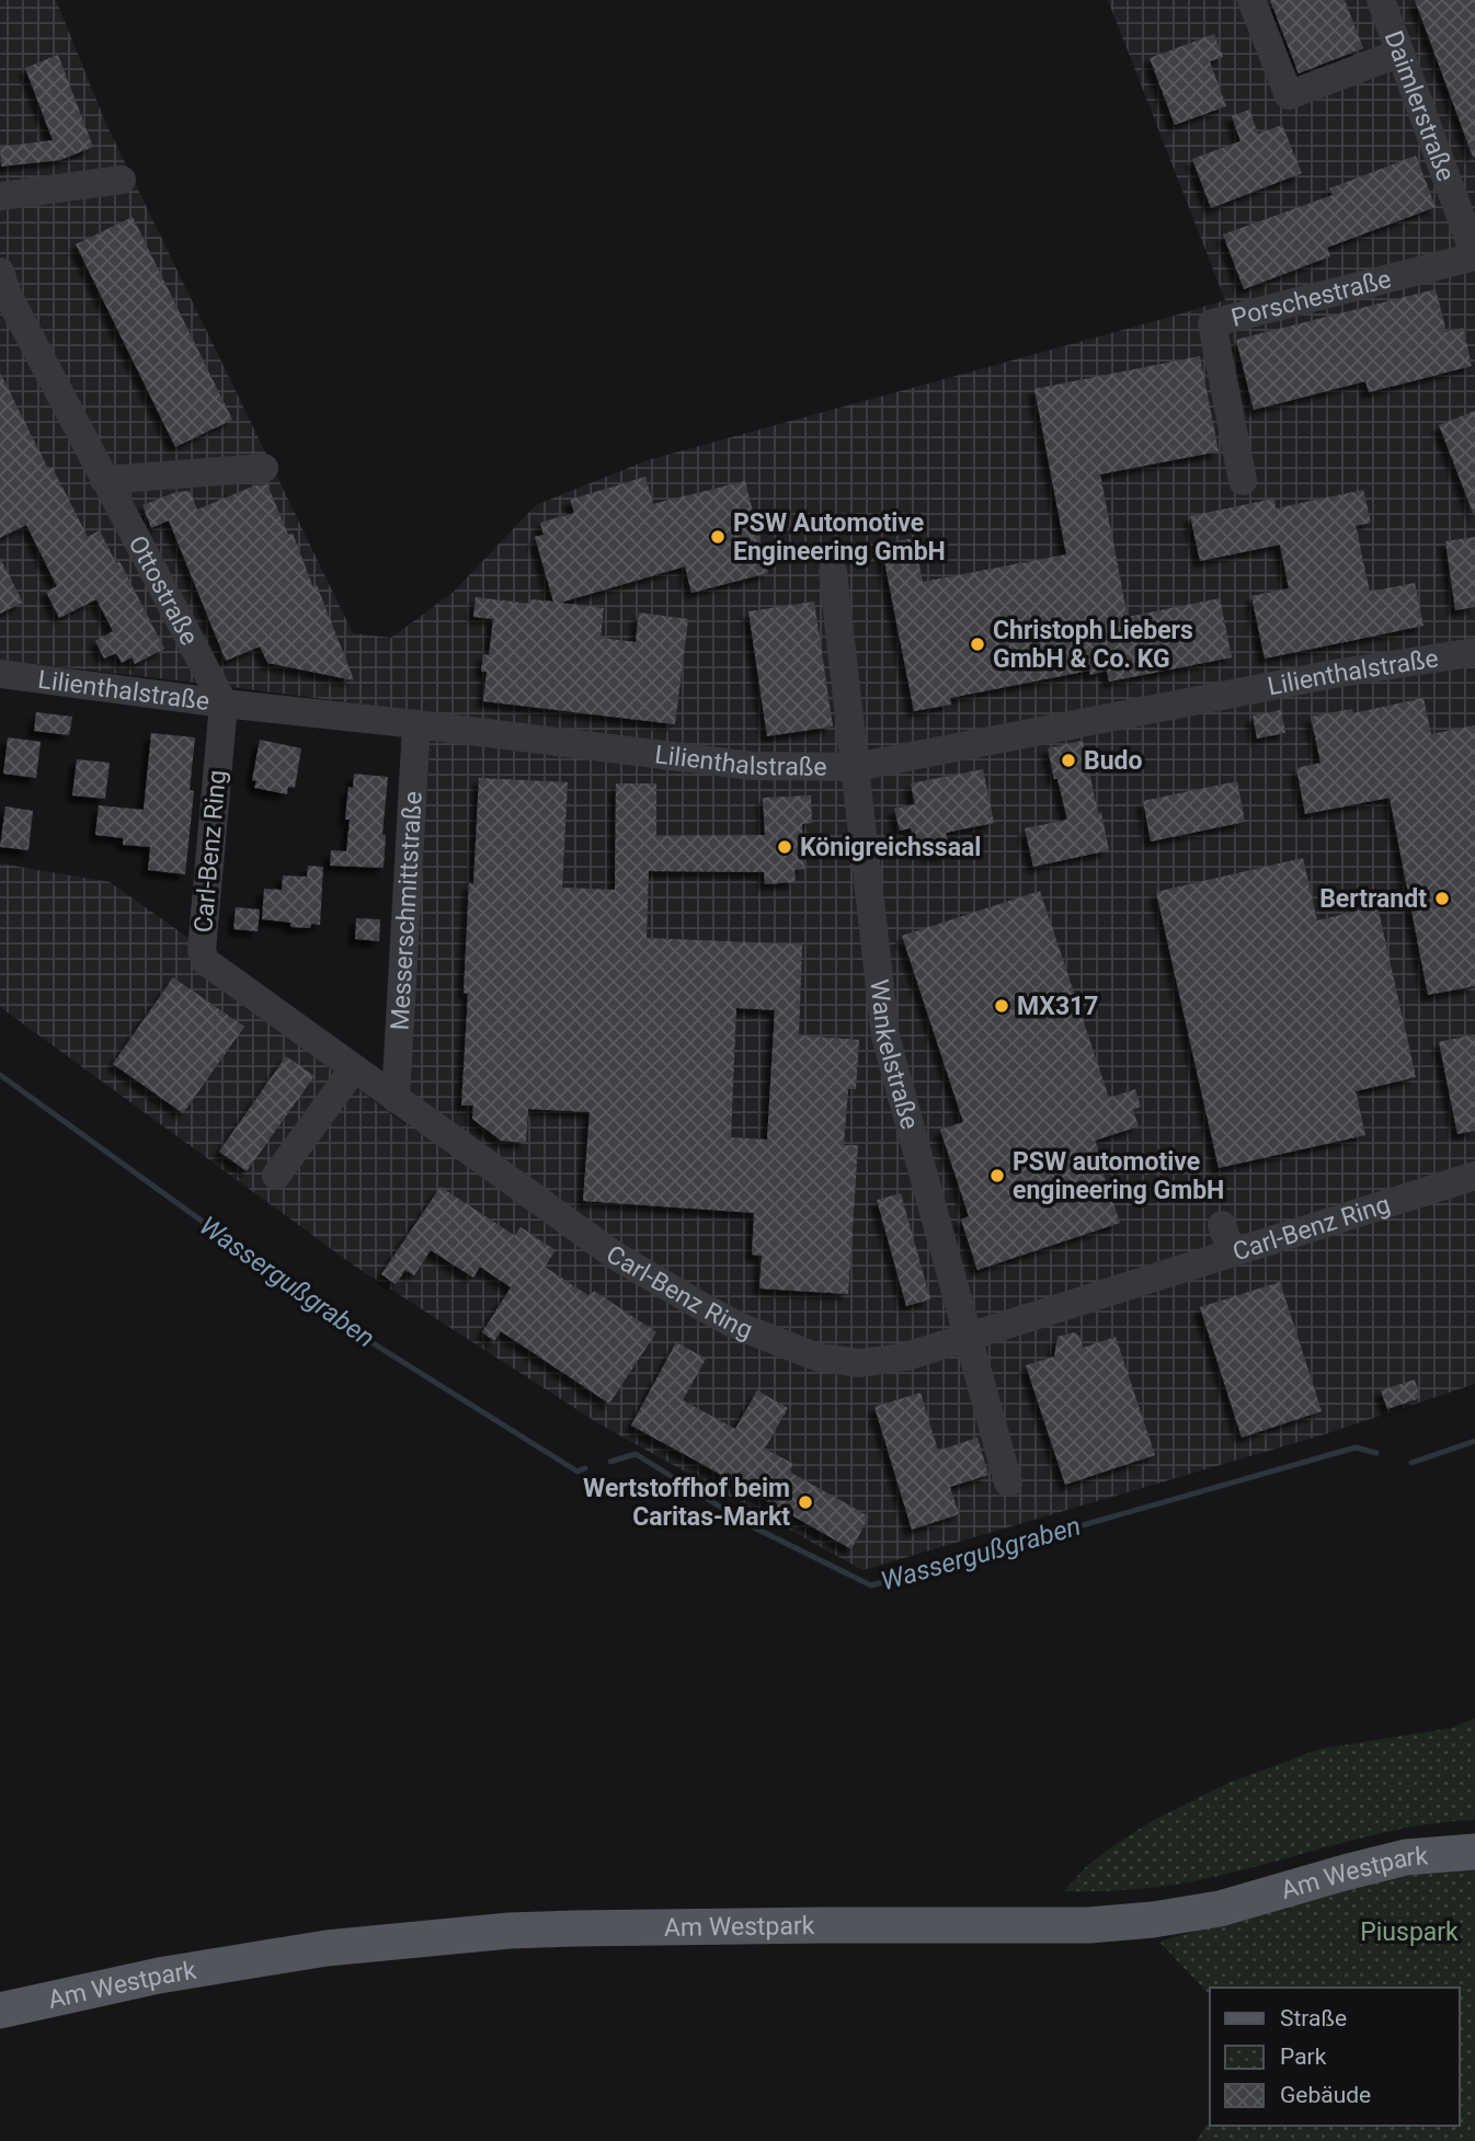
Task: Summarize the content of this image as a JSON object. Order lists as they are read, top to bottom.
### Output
{
  "streets": {
    "main road": ["Am Westpark"],
    "street": [
      "Daimlerstraße",
      "Porschestraße",
      "Ottostraße",
      "Lilienthalstraße",
      "Carl-Benz Ring",
      "Messerschmittstraße",
      "Wankelstraße"
    ]
  },
  "crossings": [
    ["Daimlerstraße", "Porschestraße"],
    ["Ottostraße", "Lilienthalstraße"],
    ["Ottostraße", "Carl-Benz Ring"],
    ["Lilienthalstraße", "Carl-Benz Ring"],
    ["Lilienthalstraße", "Messerschmittstraße"],
    ["Lilienthalstraße", "Wankelstraße"],
    ["Carl-Benz Ring", "Messerschmittstraße"],
    ["Carl-Benz Ring", "Wankelstraße"]
  ],
  "water": ["Wassergußgraben"],
  "parks": ["Piuspark"],
  "places": [
    "PSW Automotive Engineering GmbH",
    "Christoph Liebers GmbH & Co. KG",
    "Budo",
    "Königreichssaal",
    "Bertrandt",
    "MX317",
    "PSW automotive engineering GmbH",
    "Wertstoffhof beim Caritas-Markt"
  ],
  "legend": ["Straße", "Park", "Gebäude"]
}
